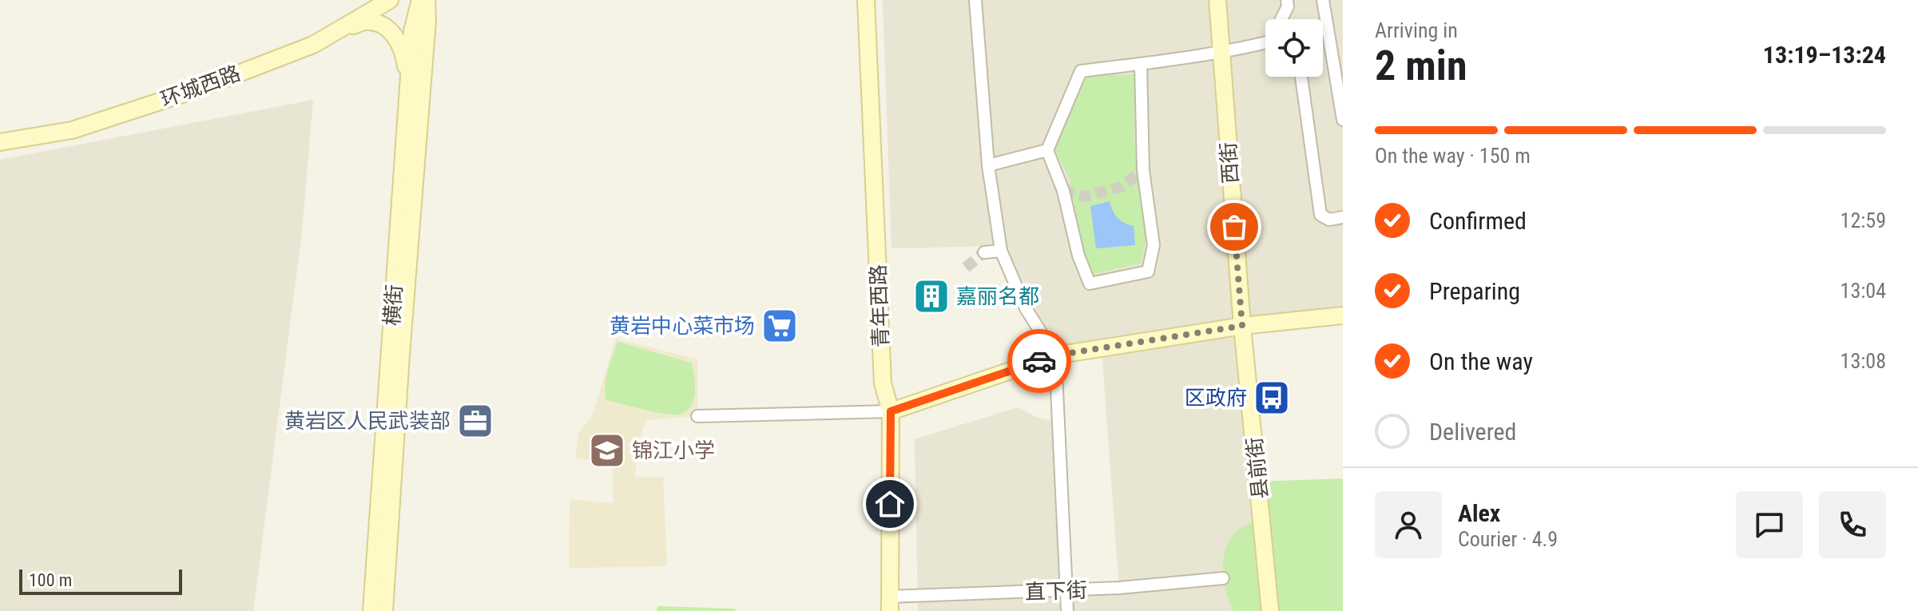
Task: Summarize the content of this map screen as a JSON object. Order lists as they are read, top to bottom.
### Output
{
  "streets": {
    "street": [
      "环城西路",
      "西街",
      "横街",
      "青年西路",
      "县前街",
      "直下街"
    ]
  },
  "crossings": [
    ["西街", "县前街"],
    ["青年西路", "直下街"]
  ],
  "places": {
    "building": ["嘉丽名都"],
    "supermarket": ["黄岩中心菜市场"],
    "bus stop": ["区政府"],
    "office": ["黄岩区人民武装部"],
    "school or university": ["锦江小学"]
  },
  "scale_bar": "100 m",
  "page": {
    "heading": ["2 min", "Arriving in", "13:19–13:24"],
    "panel": ["Alex", "Courier · 4.9"],
    "bar": "On the way · 150 m",
    "list": [
      ["Confirmed", "12:59"],
      ["Preparing", "13:04"],
      ["On the way", "13:08"],
      "Delivered"
    ],
    "scale": "100 m"
  }
}
